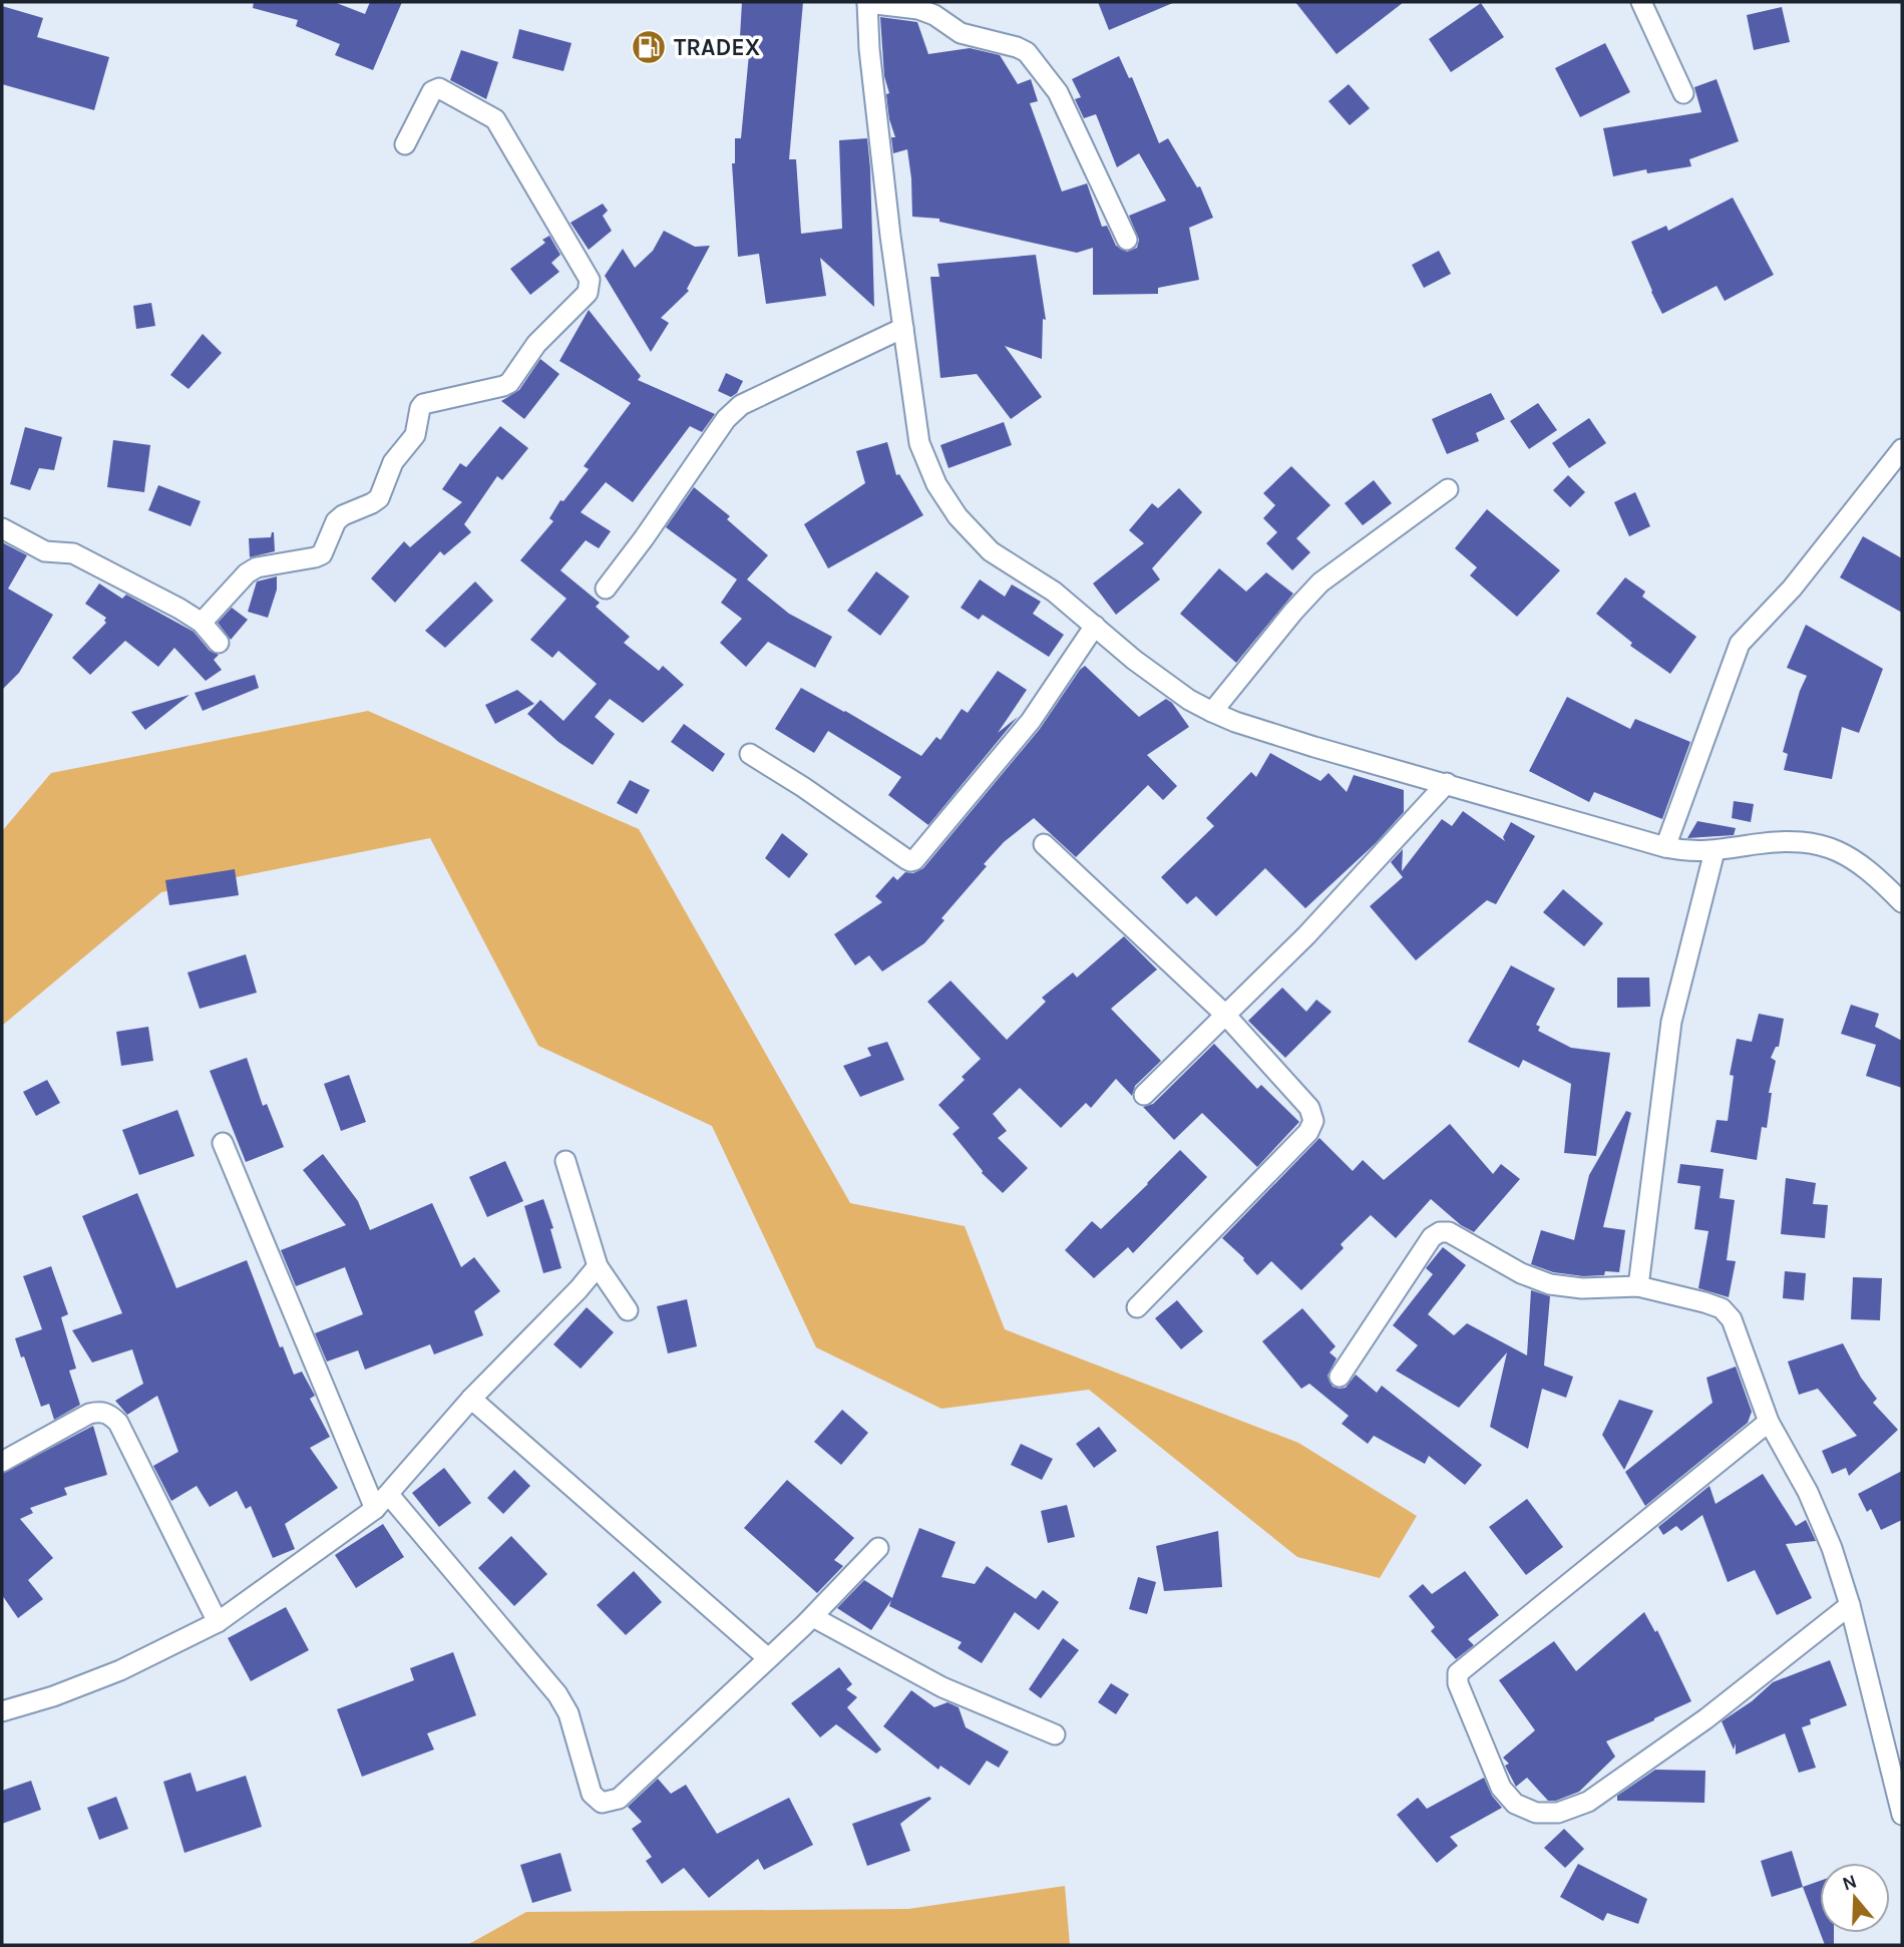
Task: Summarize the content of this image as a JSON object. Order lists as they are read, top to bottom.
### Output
{
  "places": {
    "fuel station": ["TRADEX"]
  },
  "north": "top"
}
